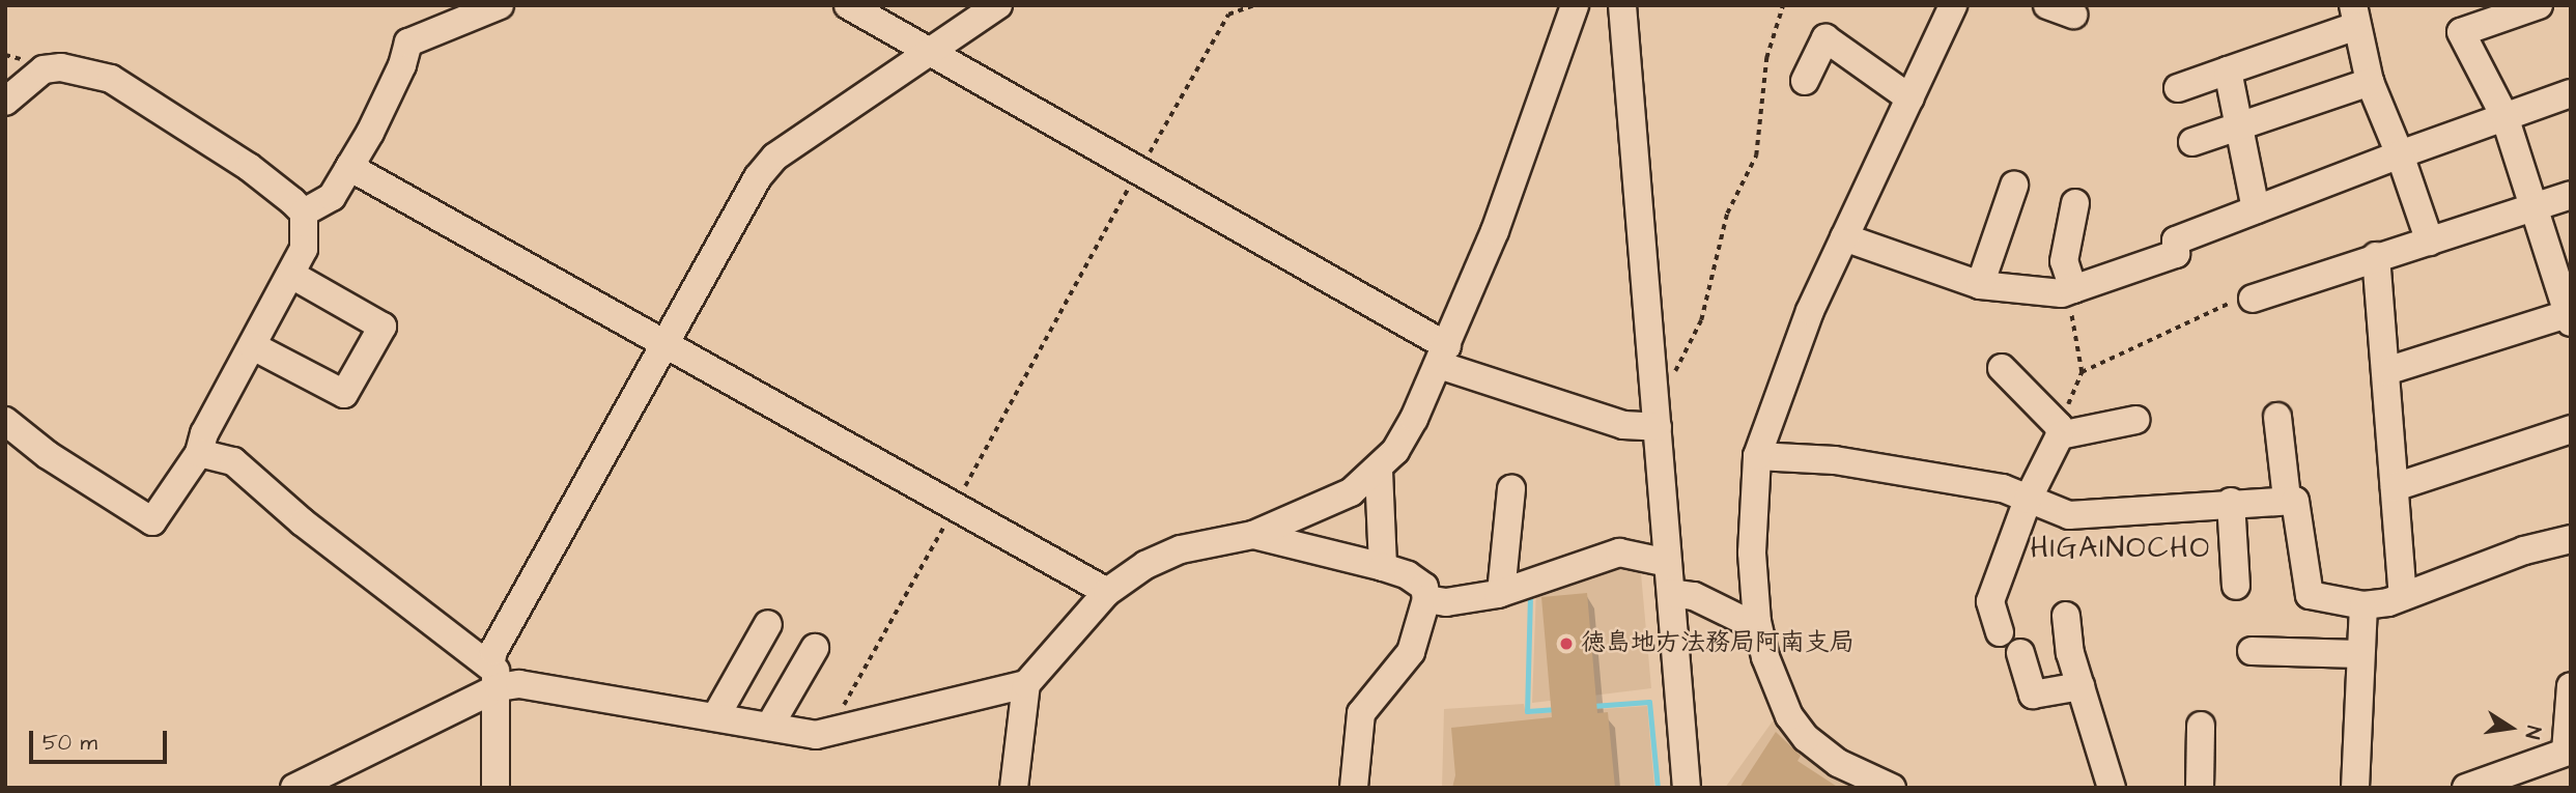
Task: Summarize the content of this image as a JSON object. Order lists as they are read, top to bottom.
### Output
{
  "districts": ["HIGAINOCHO"],
  "places": ["徳島地方法務局阿南支局"],
  "scale_bar": "50 m",
  "north": "right"
}
